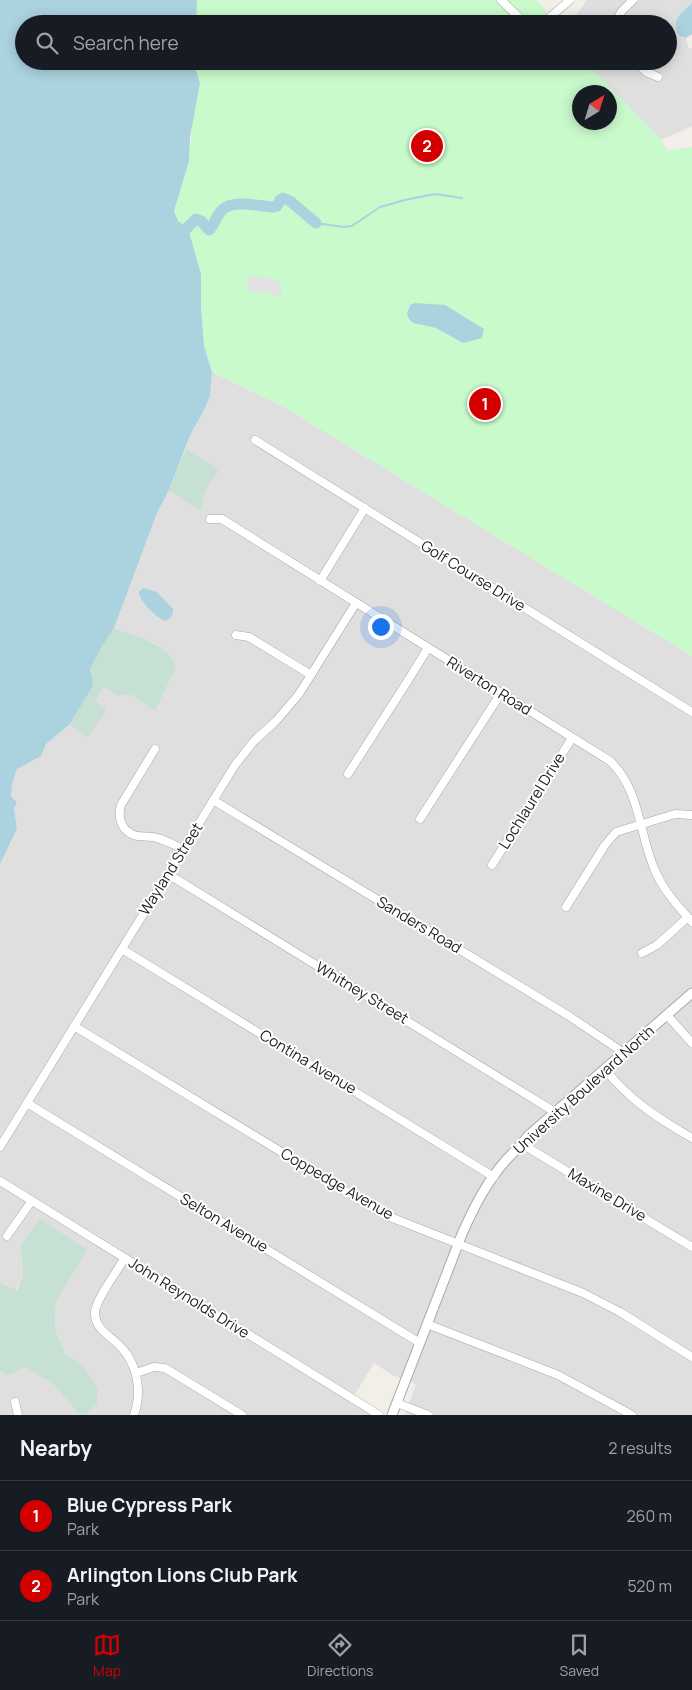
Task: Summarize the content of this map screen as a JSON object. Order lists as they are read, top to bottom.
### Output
{
  "streets": {
    "street": [
      "Golf Course Drive",
      "Riverton Road",
      "Lochlaurel Drive",
      "Wayland Street",
      "Sanders Road",
      "Whitney Street",
      "Contina Avenue",
      "University Boulevard North",
      "Coppedge Avenue",
      "Maxine Drive",
      "Selton Avenue",
      "John Reynolds Drive"
    ]
  },
  "crossings": [
    ["Riverton Road", "Lochlaurel Drive"],
    ["Riverton Road", "Wayland Street"],
    ["Wayland Street", "Sanders Road"],
    ["Wayland Street", "Whitney Street"],
    ["Wayland Street", "Contina Avenue"],
    ["Wayland Street", "Coppedge Avenue"],
    ["Wayland Street", "Selton Avenue"],
    ["Sanders Road", "University Boulevard North"],
    ["Whitney Street", "University Boulevard North"],
    ["Contina Avenue", "University Boulevard North"],
    ["University Boulevard North", "Coppedge Avenue"],
    ["University Boulevard North", "Maxine Drive"],
    ["University Boulevard North", "Selton Avenue"]
  ],
  "north": "top right",
  "page": {
    "search": "Search here",
    "pins": ["2", "1"],
    "heading": ["Nearby", "2 results"],
    "list": [
      {
        "mark": "1",
        "name": "Blue Cypress Park",
        "note": "Park",
        "value": "260 m"
      },
      {
        "mark": "2",
        "name": "Arlington Lions Club Park",
        "note": "Park",
        "value": "520 m"
      }
    ],
    "nav": ["Map", "Directions", "Saved"]
  }
}
